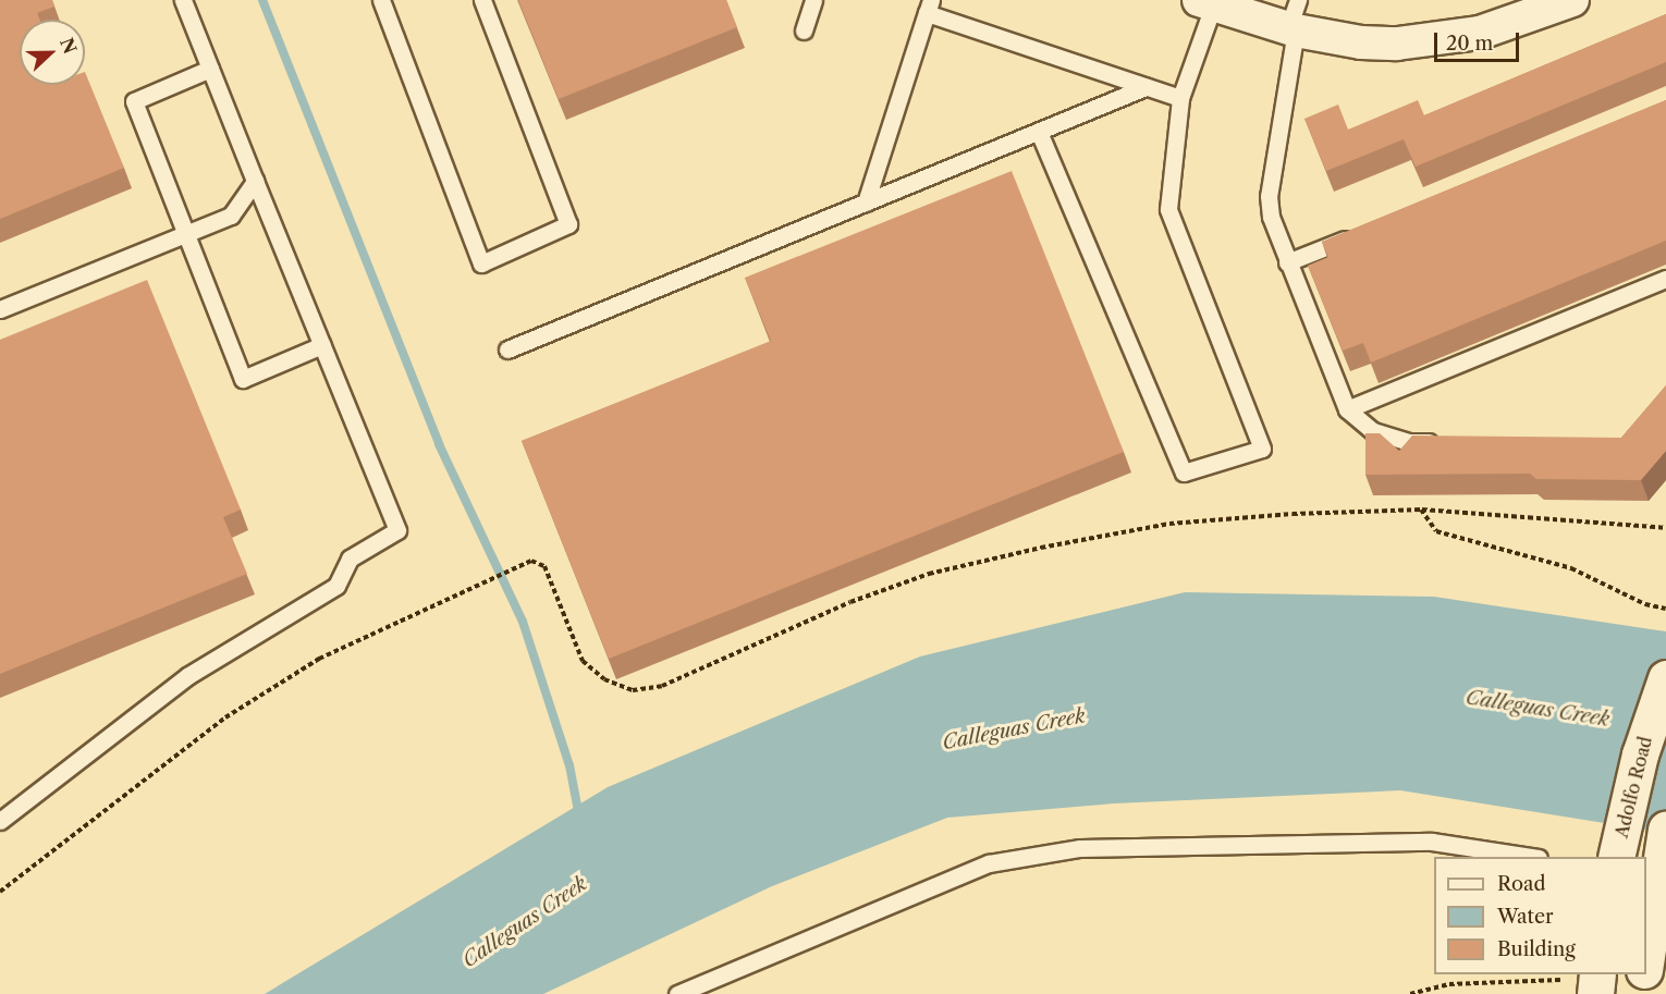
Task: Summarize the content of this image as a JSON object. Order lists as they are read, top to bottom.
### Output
{
  "streets": {
    "main road": ["Adolfo Road"]
  },
  "water": ["Calleguas Creek"],
  "legend": ["Road", "Water", "Building"],
  "scale_bar": "20 m",
  "north": "right"
}
